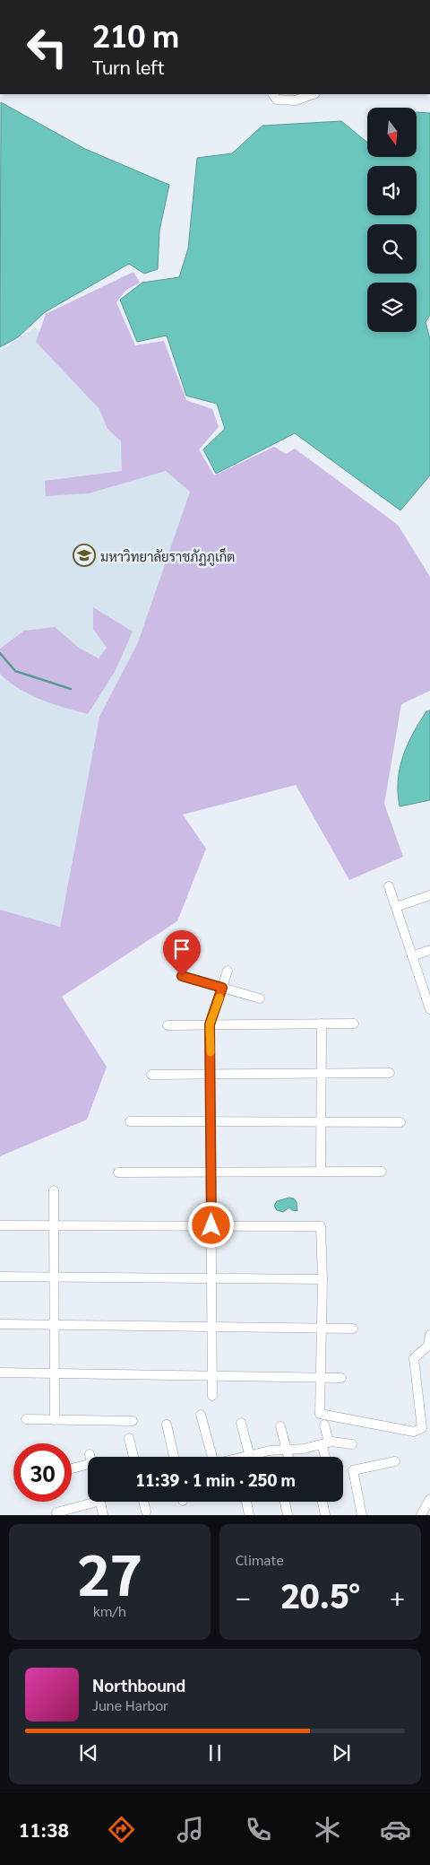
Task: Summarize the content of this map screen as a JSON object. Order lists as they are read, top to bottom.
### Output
{
  "places": {
    "school or university": ["มหาวิทยาลัยราชภัฏภูเก็ต"]
  },
  "north": "bottom",
  "page": {
    "turn": ["210 m", "Turn left"],
    "limit": "30",
    "trip": "11:39 · 1 min · 250 m",
    "tile": [
      ["27", "km/h"],
      "Climate"
    ],
    "heat": ["−", "20.5°", "+"],
    "song": ["Northbound", "June Harbor"],
    "tabs": "11:38"
  }
}
